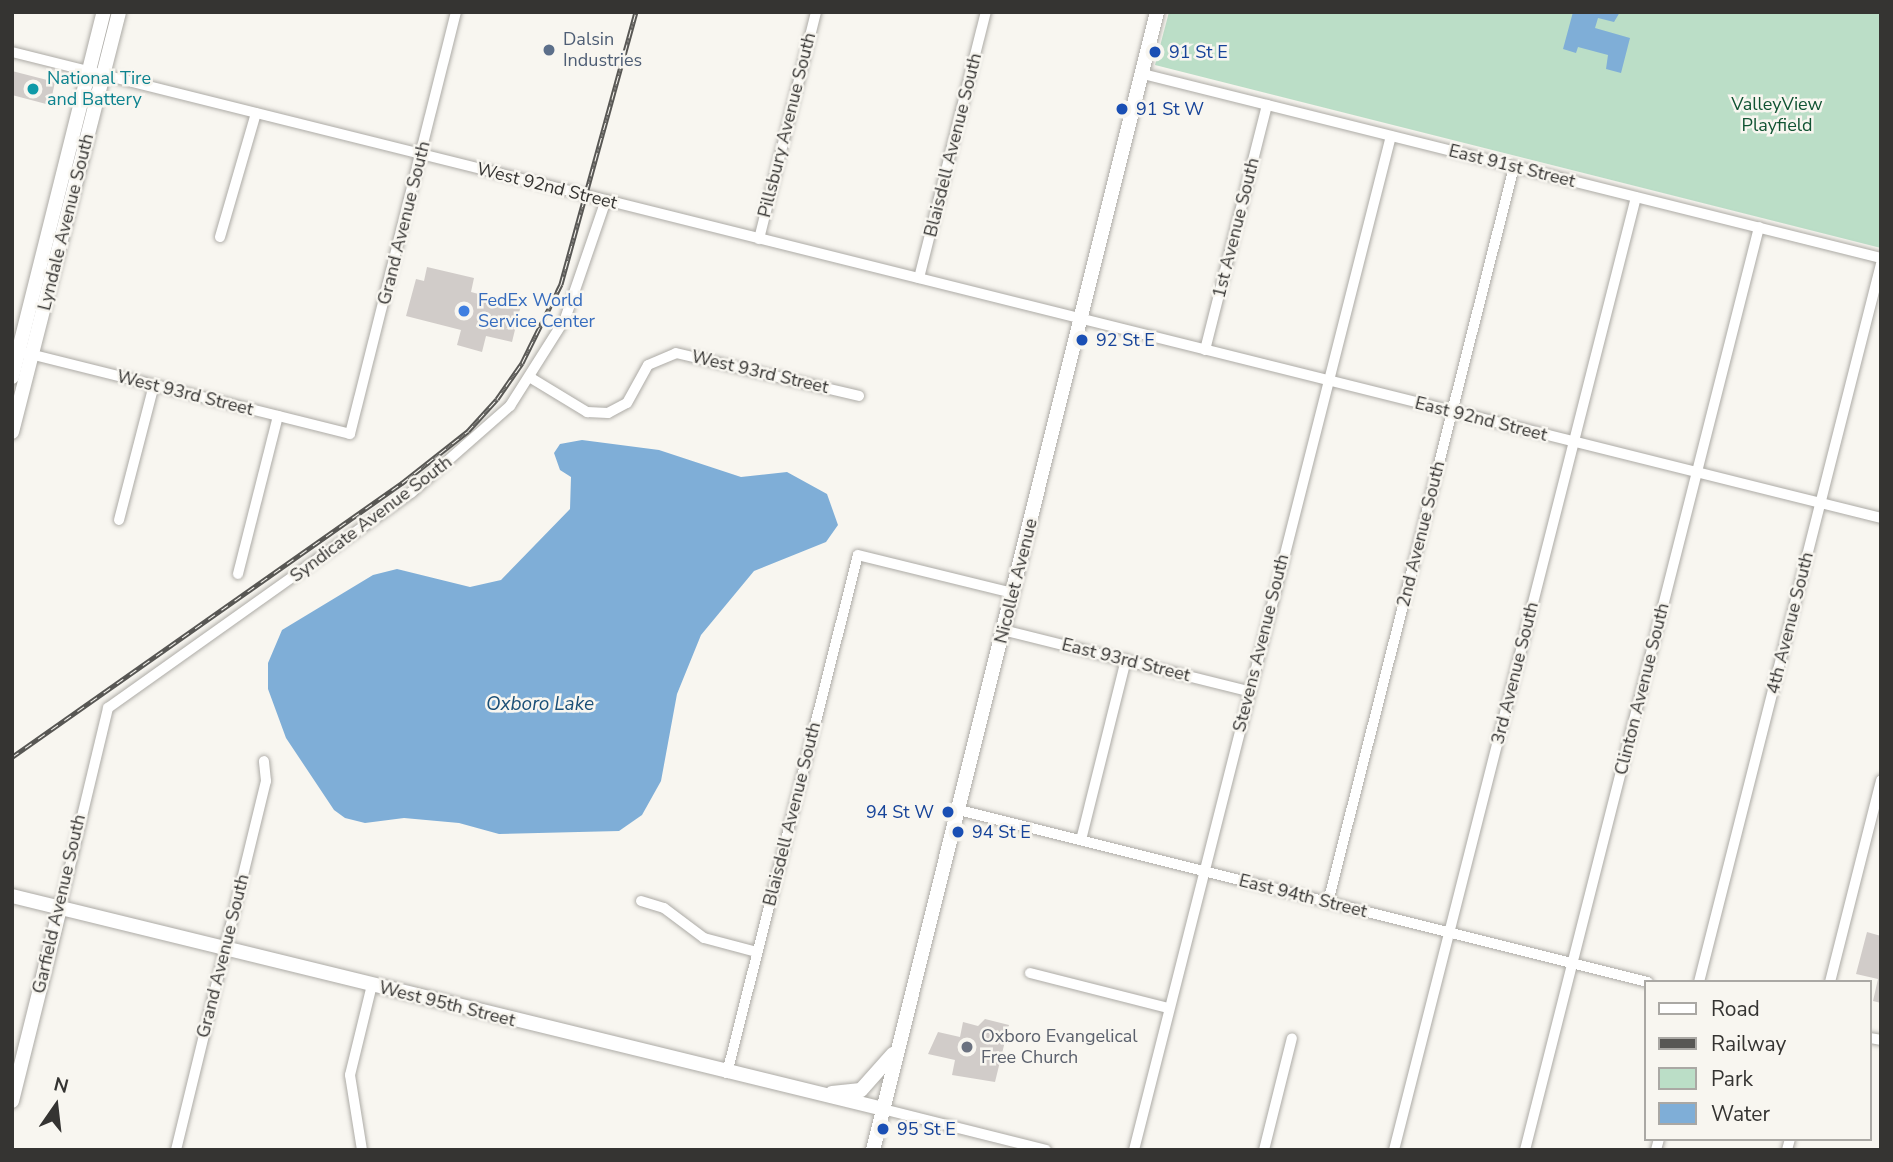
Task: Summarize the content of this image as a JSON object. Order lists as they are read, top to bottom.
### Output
{
  "streets": {
    "main road": [
      "Lyndale Avenue South",
      "Nicollet Avenue",
      "Garfield Avenue South",
      "West 95th Street"
    ],
    "street": [
      "Pillsbury Avenue South",
      "Blaisdell Avenue South",
      "East 91st Street",
      "West 92nd Street",
      "Grand Avenue South",
      "1st Avenue South",
      "West 93rd Street",
      "East 92nd Street",
      "Syndicate Avenue South",
      "2nd Avenue South",
      "4th Avenue South",
      "Stevens Avenue South",
      "East 93rd Street",
      "3rd Avenue South",
      "Clinton Avenue South",
      "East 94th Street"
    ]
  },
  "crossings": [
    ["Pillsbury Avenue South", "West 92nd Street"],
    ["Blaisdell Avenue South", "West 92nd Street"],
    ["Blaisdell Avenue South", "Nicollet Avenue"],
    ["Blaisdell Avenue South", "West 95th Street"],
    ["East 91st Street", "1st Avenue South"],
    ["East 91st Street", "2nd Avenue South"],
    ["East 91st Street", "Nicollet Avenue"],
    ["East 91st Street", "Stevens Avenue South"],
    ["East 91st Street", "3rd Avenue South"],
    ["East 91st Street", "Clinton Avenue South"],
    ["West 92nd Street", "Lyndale Avenue South"],
    ["West 92nd Street", "Grand Avenue South"],
    ["West 92nd Street", "East 92nd Street"],
    ["West 92nd Street", "Syndicate Avenue South"],
    ["West 92nd Street", "Nicollet Avenue"],
    ["Lyndale Avenue South", "West 93rd Street"],
    ["Grand Avenue South", "West 93rd Street"],
    ["Grand Avenue South", "West 95th Street"],
    ["1st Avenue South", "East 92nd Street"],
    ["West 93rd Street", "Syndicate Avenue South"],
    ["East 92nd Street", "2nd Avenue South"],
    ["East 92nd Street", "Nicollet Avenue"],
    ["East 92nd Street", "4th Avenue South"],
    ["East 92nd Street", "Stevens Avenue South"],
    ["East 92nd Street", "3rd Avenue South"],
    ["East 92nd Street", "Clinton Avenue South"],
    ["Syndicate Avenue South", "Garfield Avenue South"],
    ["2nd Avenue South", "East 94th Street"],
    ["Nicollet Avenue", "East 93rd Street"],
    ["Nicollet Avenue", "East 94th Street"],
    ["Nicollet Avenue", "West 95th Street"],
    ["Stevens Avenue South", "East 93rd Street"],
    ["Stevens Avenue South", "East 94th Street"],
    ["3rd Avenue South", "East 94th Street"],
    ["Clinton Avenue South", "East 94th Street"],
    ["Garfield Avenue South", "West 95th Street"]
  ],
  "water": ["Oxboro Lake"],
  "parks": ["ValleyView Playfield"],
  "places": [
    "Dalsin Industries",
    "91 St E",
    "National Tire and Battery",
    "91 St W",
    "FedEx World Service Center",
    "92 St E",
    "94 St W",
    "94 St E",
    "Oxboro Evangelical Free Church",
    "95 St E"
  ],
  "legend": [
    "Road",
    "Railway",
    "Park",
    "Water"
  ],
  "north": "top"
}
